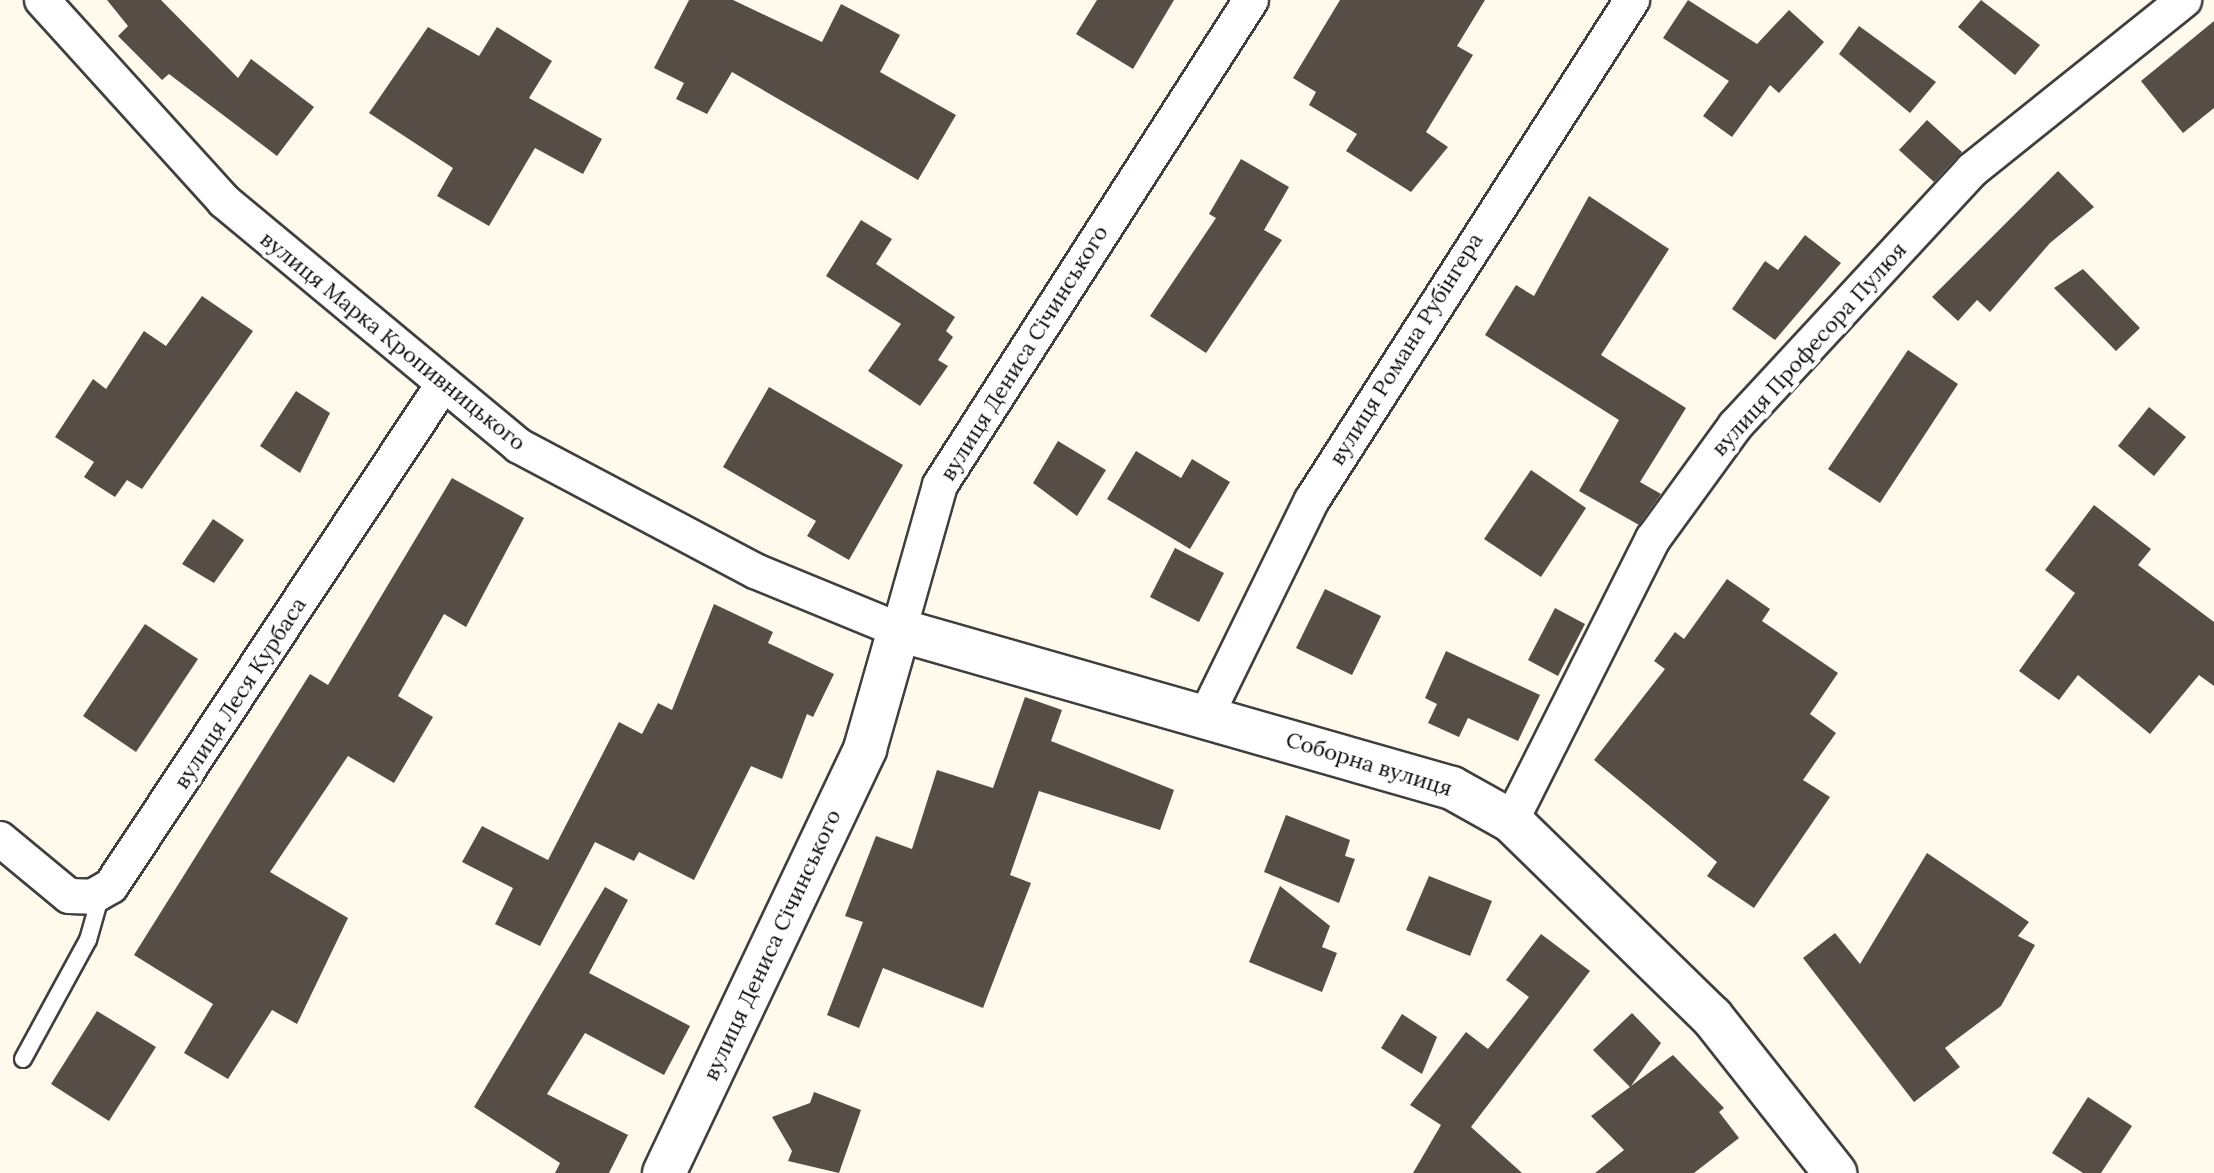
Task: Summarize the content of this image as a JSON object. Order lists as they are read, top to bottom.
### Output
{
  "streets": {
    "street": [
      "вулиця Марка Кропивницького",
      "вулиця Романа Рубінгера",
      "вулиця Професора Пулюя",
      "вулиця Дениса Січинського",
      "вулиця Леся Курбаса",
      "Соборна вулиця"
    ]
  },
  "crossings": [
    ["вулиця Марка Кропивницького", "вулиця Дениса Січинського"],
    ["вулиця Марка Кропивницького", "вулиця Леся Курбаса"],
    ["вулиця Марка Кропивницького", "Соборна вулиця"],
    ["вулиця Романа Рубінгера", "Соборна вулиця"],
    ["вулиця Професора Пулюя", "Соборна вулиця"],
    ["вулиця Дениса Січинського", "Соборна вулиця"]
  ]
}
